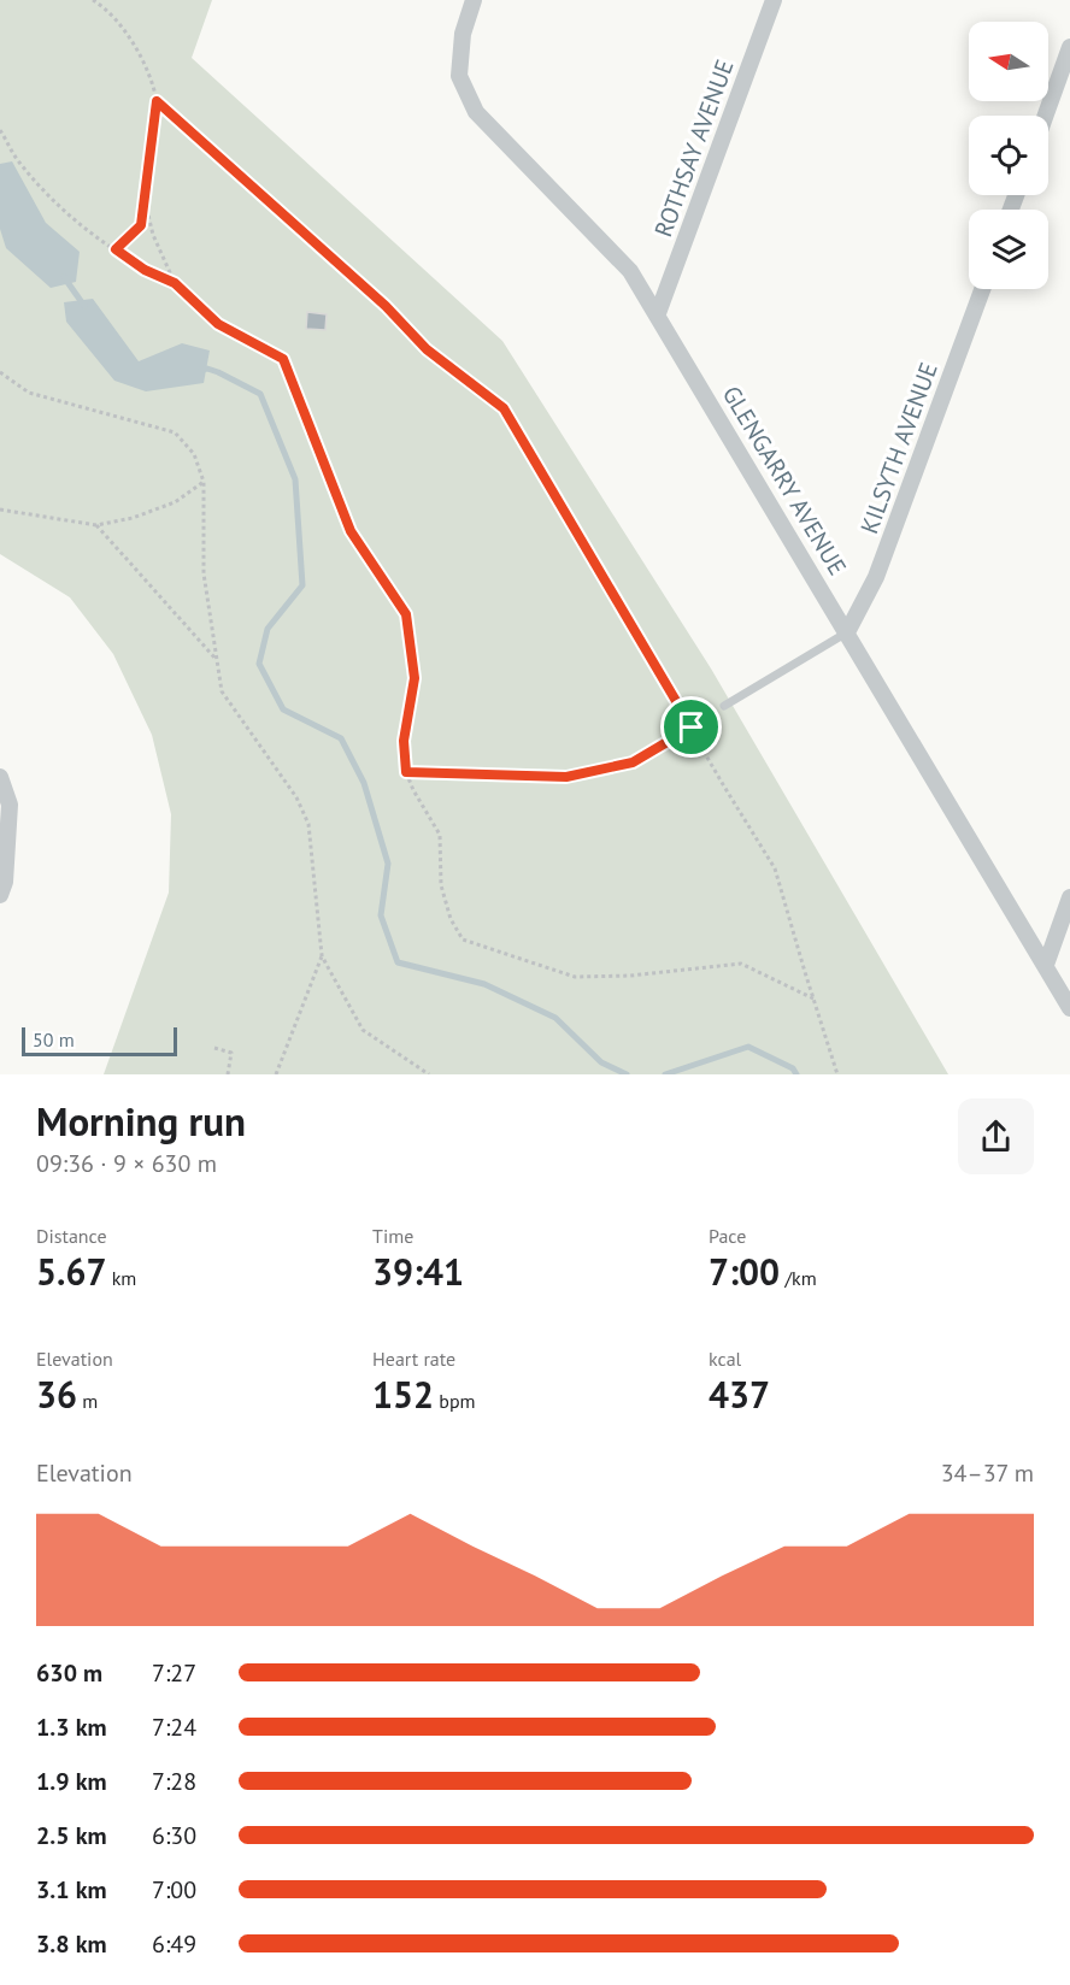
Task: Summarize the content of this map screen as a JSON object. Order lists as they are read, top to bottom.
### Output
{
  "streets": {
    "street": ["ROTHSAY AVENUE", "KILSYTH AVENUE", "GLENGARRY AVENUE"]
  },
  "crossings": [
    ["ROTHSAY AVENUE", "GLENGARRY AVENUE"],
    ["KILSYTH AVENUE", "GLENGARRY AVENUE"]
  ],
  "scale_bar": "50 m",
  "north": "left",
  "page": {
    "scale": "50 m",
    "heading": ["Morning run", "09:36 · 9 × 630 m"],
    "stats": [
      ["Distance", "5.67 km"],
      ["Time", "39:41"],
      ["Pace", "7:00 /km"],
      ["Elevation", "36 m"],
      ["Heart rate", "152 bpm"],
      ["kcal", "437"]
    ],
    "chart": ["Elevation", "34–37 m"],
    "list": [
      {
        "name": "630 m",
        "note": "7:27"
      },
      {
        "name": "1.3 km",
        "note": "7:24"
      },
      {
        "name": "1.9 km",
        "note": "7:28"
      },
      {
        "name": "2.5 km",
        "note": "6:30"
      },
      {
        "name": "3.1 km",
        "note": "7:00"
      },
      {
        "name": "3.8 km",
        "note": "6:49"
      }
    ]
  }
}
